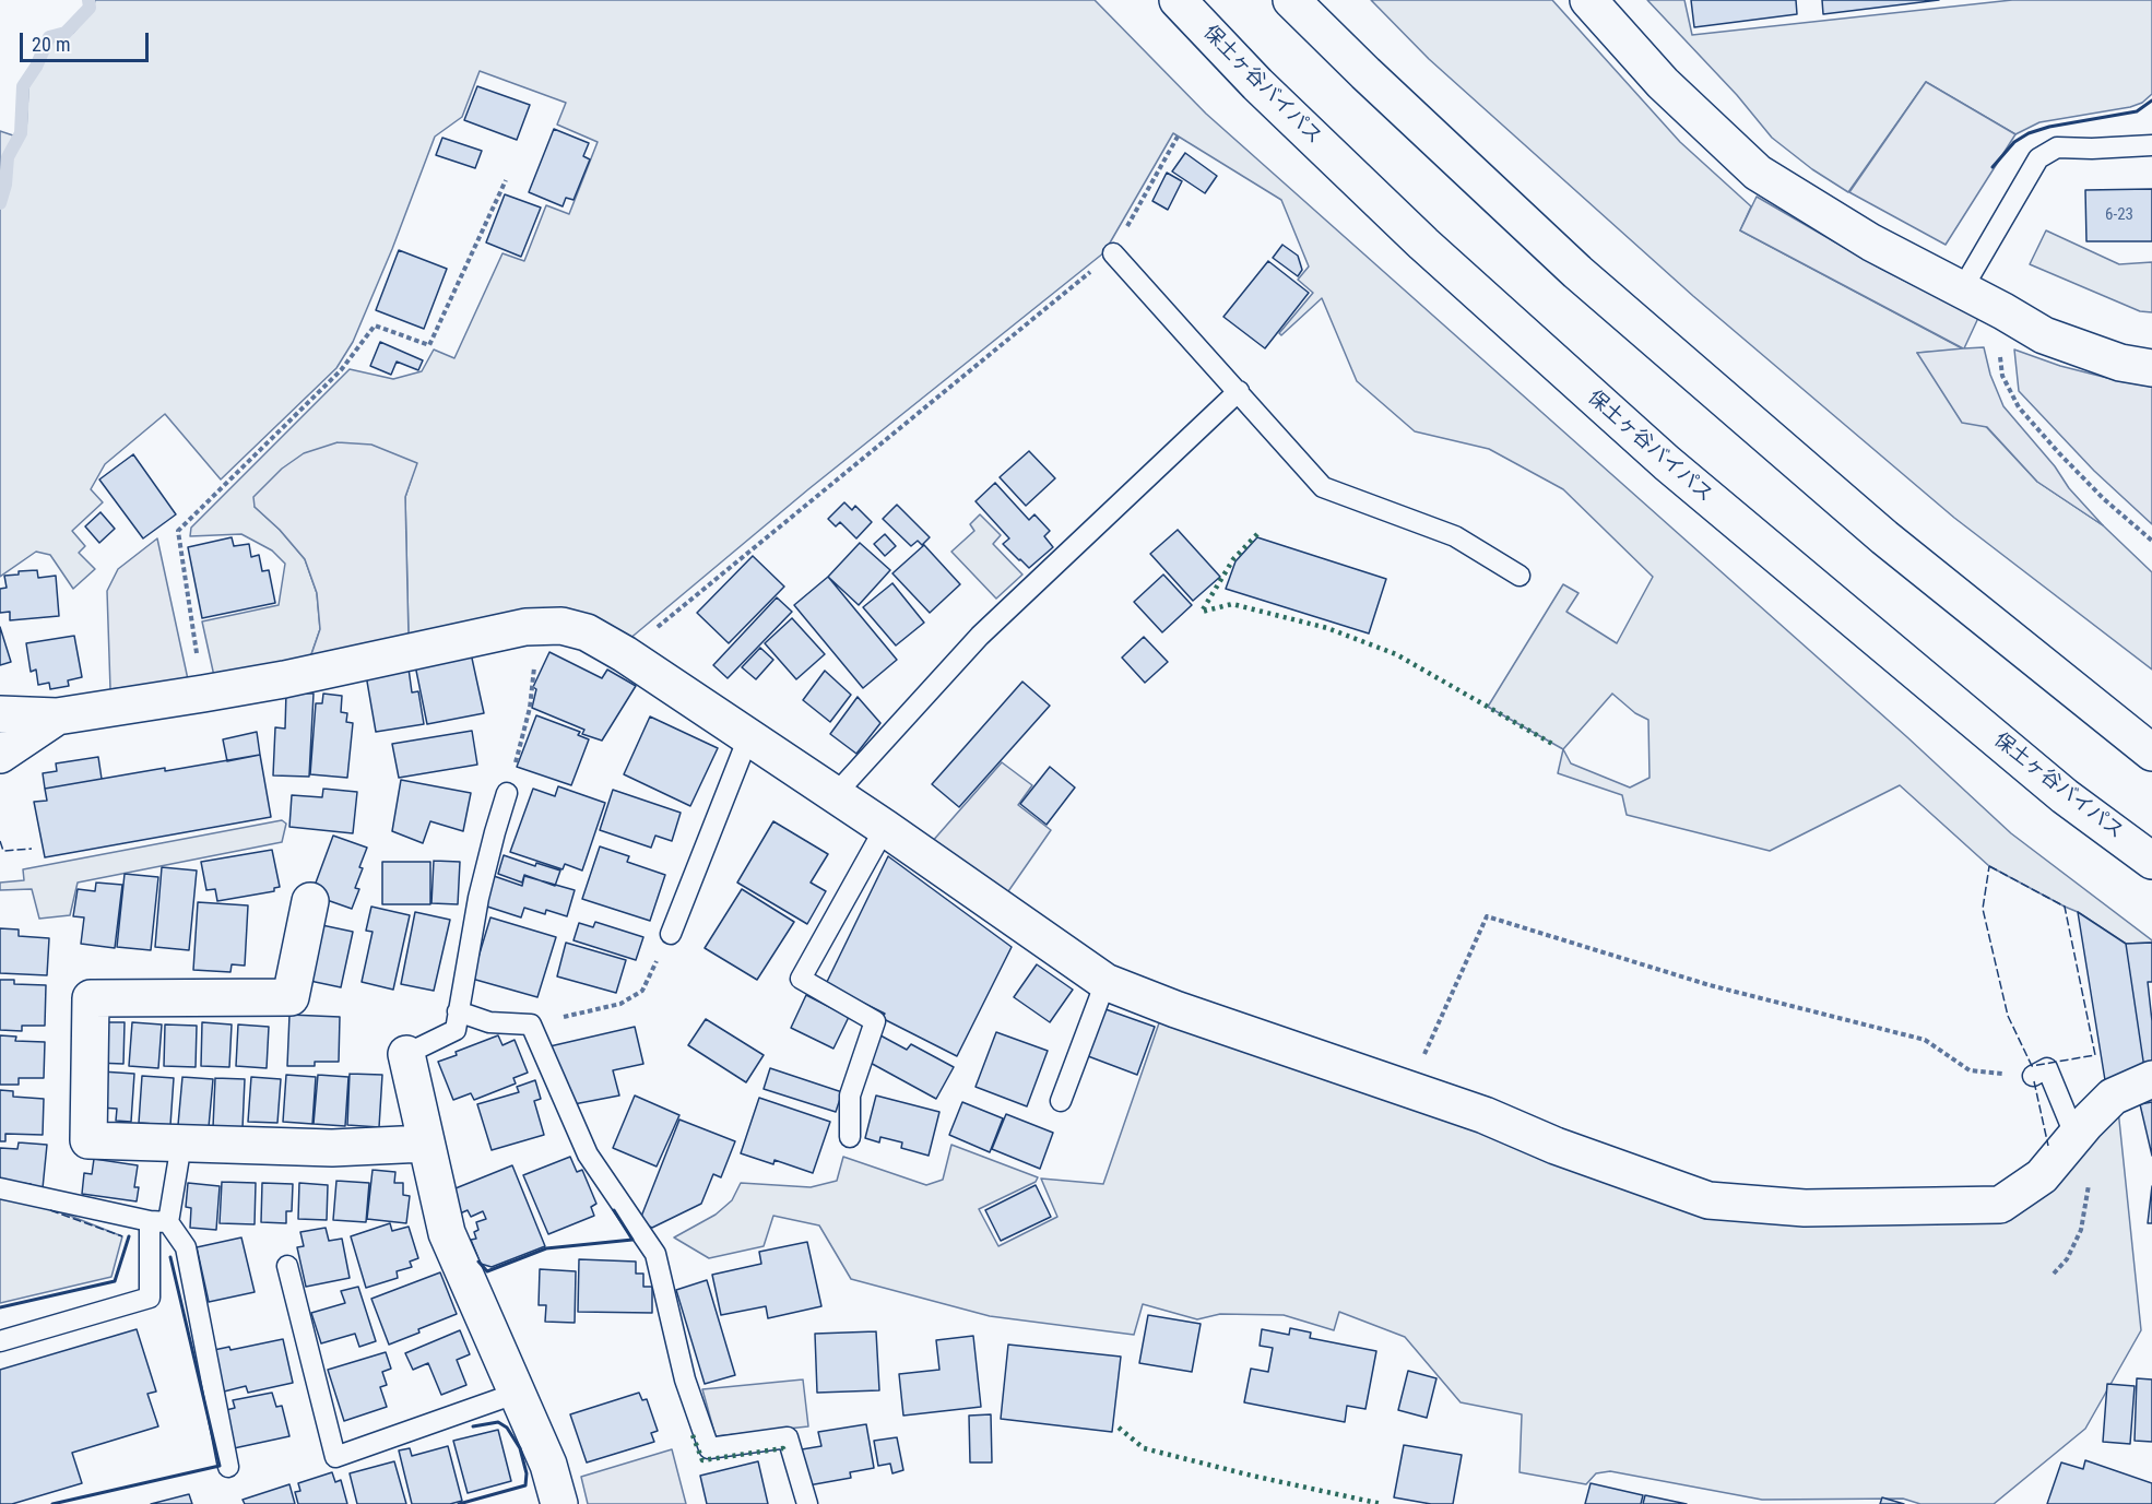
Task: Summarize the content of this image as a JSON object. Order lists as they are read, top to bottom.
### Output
{
  "streets": {
    "main road": ["保土ヶ谷バイパス"]
  },
  "house_numbers": ["6-23"],
  "scale_bar": "20 m"
}
